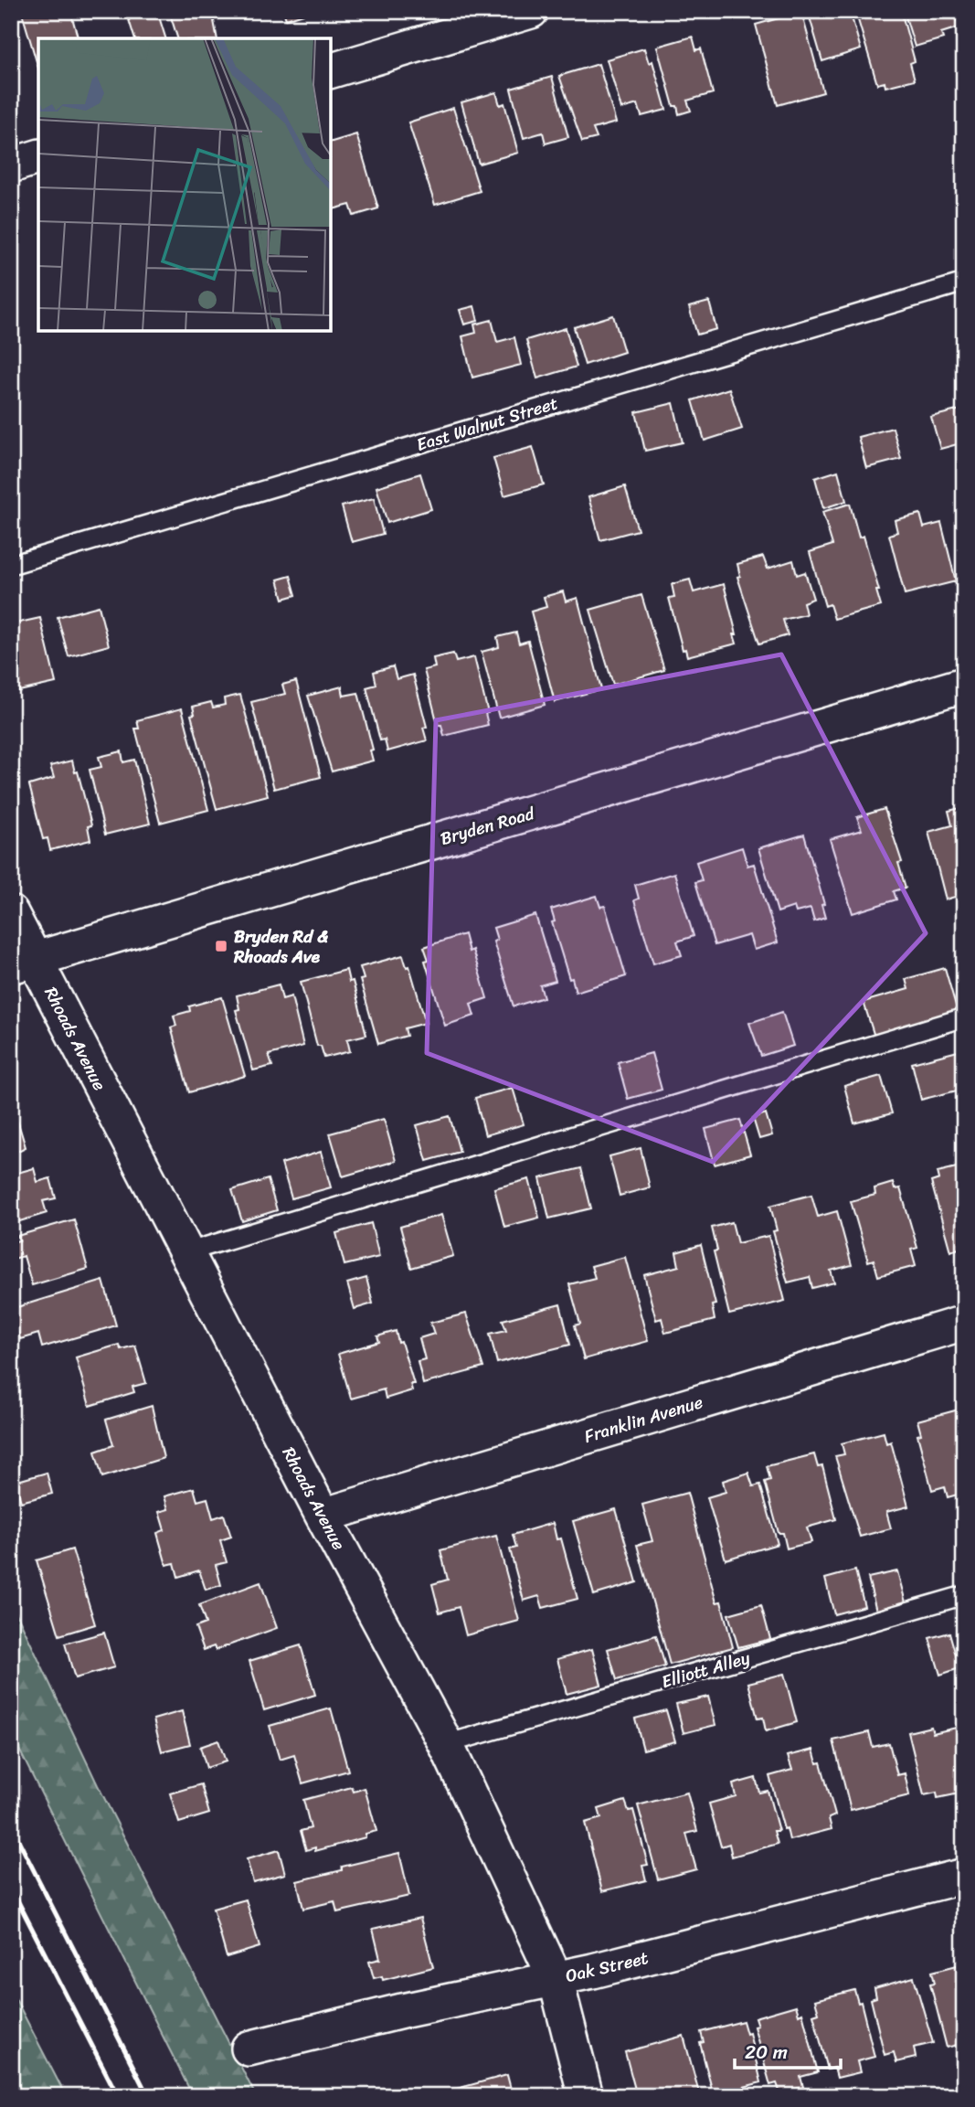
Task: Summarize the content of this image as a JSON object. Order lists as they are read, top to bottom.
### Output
{
  "streets": {
    "street": [
      "Bryden Road",
      "Rhoads Avenue",
      "Franklin Avenue",
      "Oak Street"
    ],
    "lane": ["East Walnut Street", "Elliott Alley"]
  },
  "crossings": [
    ["Bryden Road", "Rhoads Avenue"],
    ["Rhoads Avenue", "Franklin Avenue"],
    ["Rhoads Avenue", "Elliott Alley"],
    ["Rhoads Avenue", "Oak Street"]
  ],
  "places": {
    "transit": ["Bryden Rd & Rhoads Ave"]
  },
  "scale_bar": "20 m"
}
